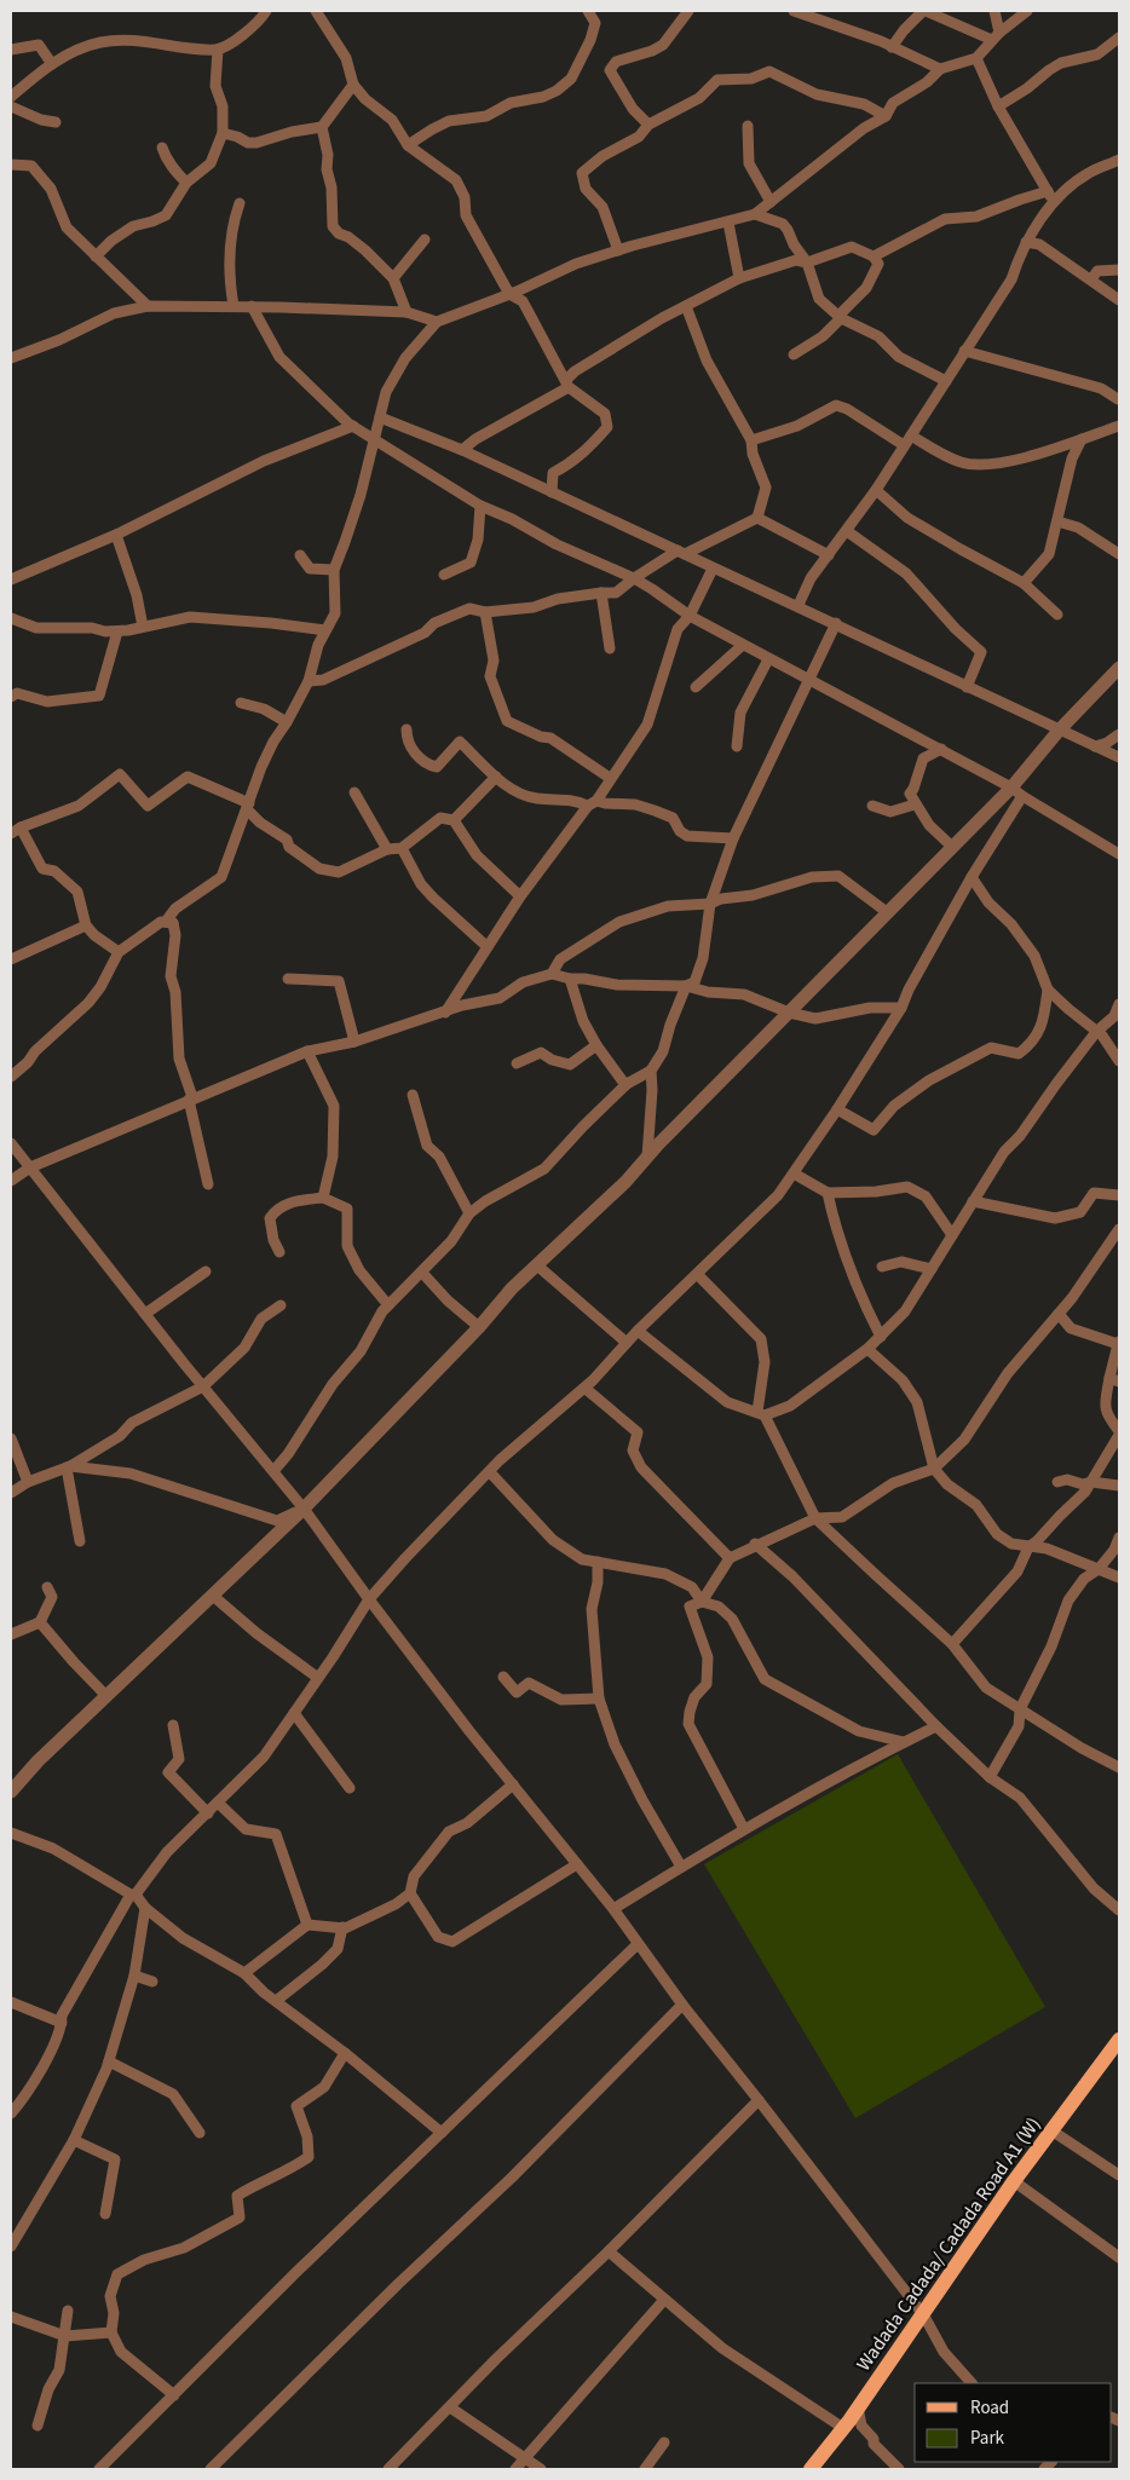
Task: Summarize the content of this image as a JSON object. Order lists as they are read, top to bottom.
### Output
{
  "streets": {
    "main road": ["Wadada Cadada/ Cadada Road A1 (W)"]
  },
  "legend": ["Road", "Park"]
}
